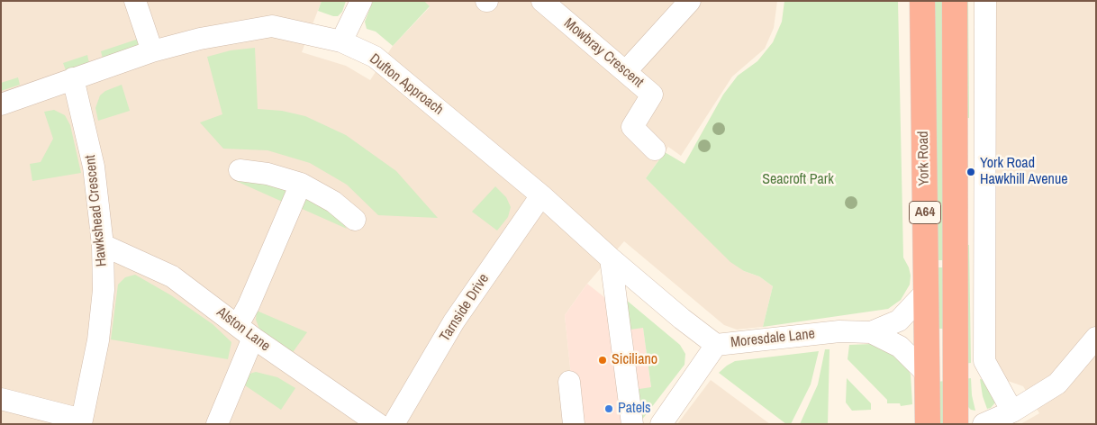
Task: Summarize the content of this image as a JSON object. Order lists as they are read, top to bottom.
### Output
{
  "streets": {
    "highway": ["York Road", "A64"],
    "street": [
      "Mowbray Crescent",
      "Dufton Approach",
      "Hawkshead Crescent",
      "Tarnside Drive",
      "Alston Lane",
      "Moresdale Lane"
    ]
  },
  "crossings": [
    ["Dufton Approach", "Hawkshead Crescent"],
    ["Dufton Approach", "Tarnside Drive"],
    ["Dufton Approach", "Moresdale Lane"],
    ["York Road", "Moresdale Lane"],
    ["Hawkshead Crescent", "Alston Lane"]
  ],
  "parks": ["Seacroft Park"],
  "places": ["York Road Hawkhill Avenue", "Siciliano", "Patels"]
}
